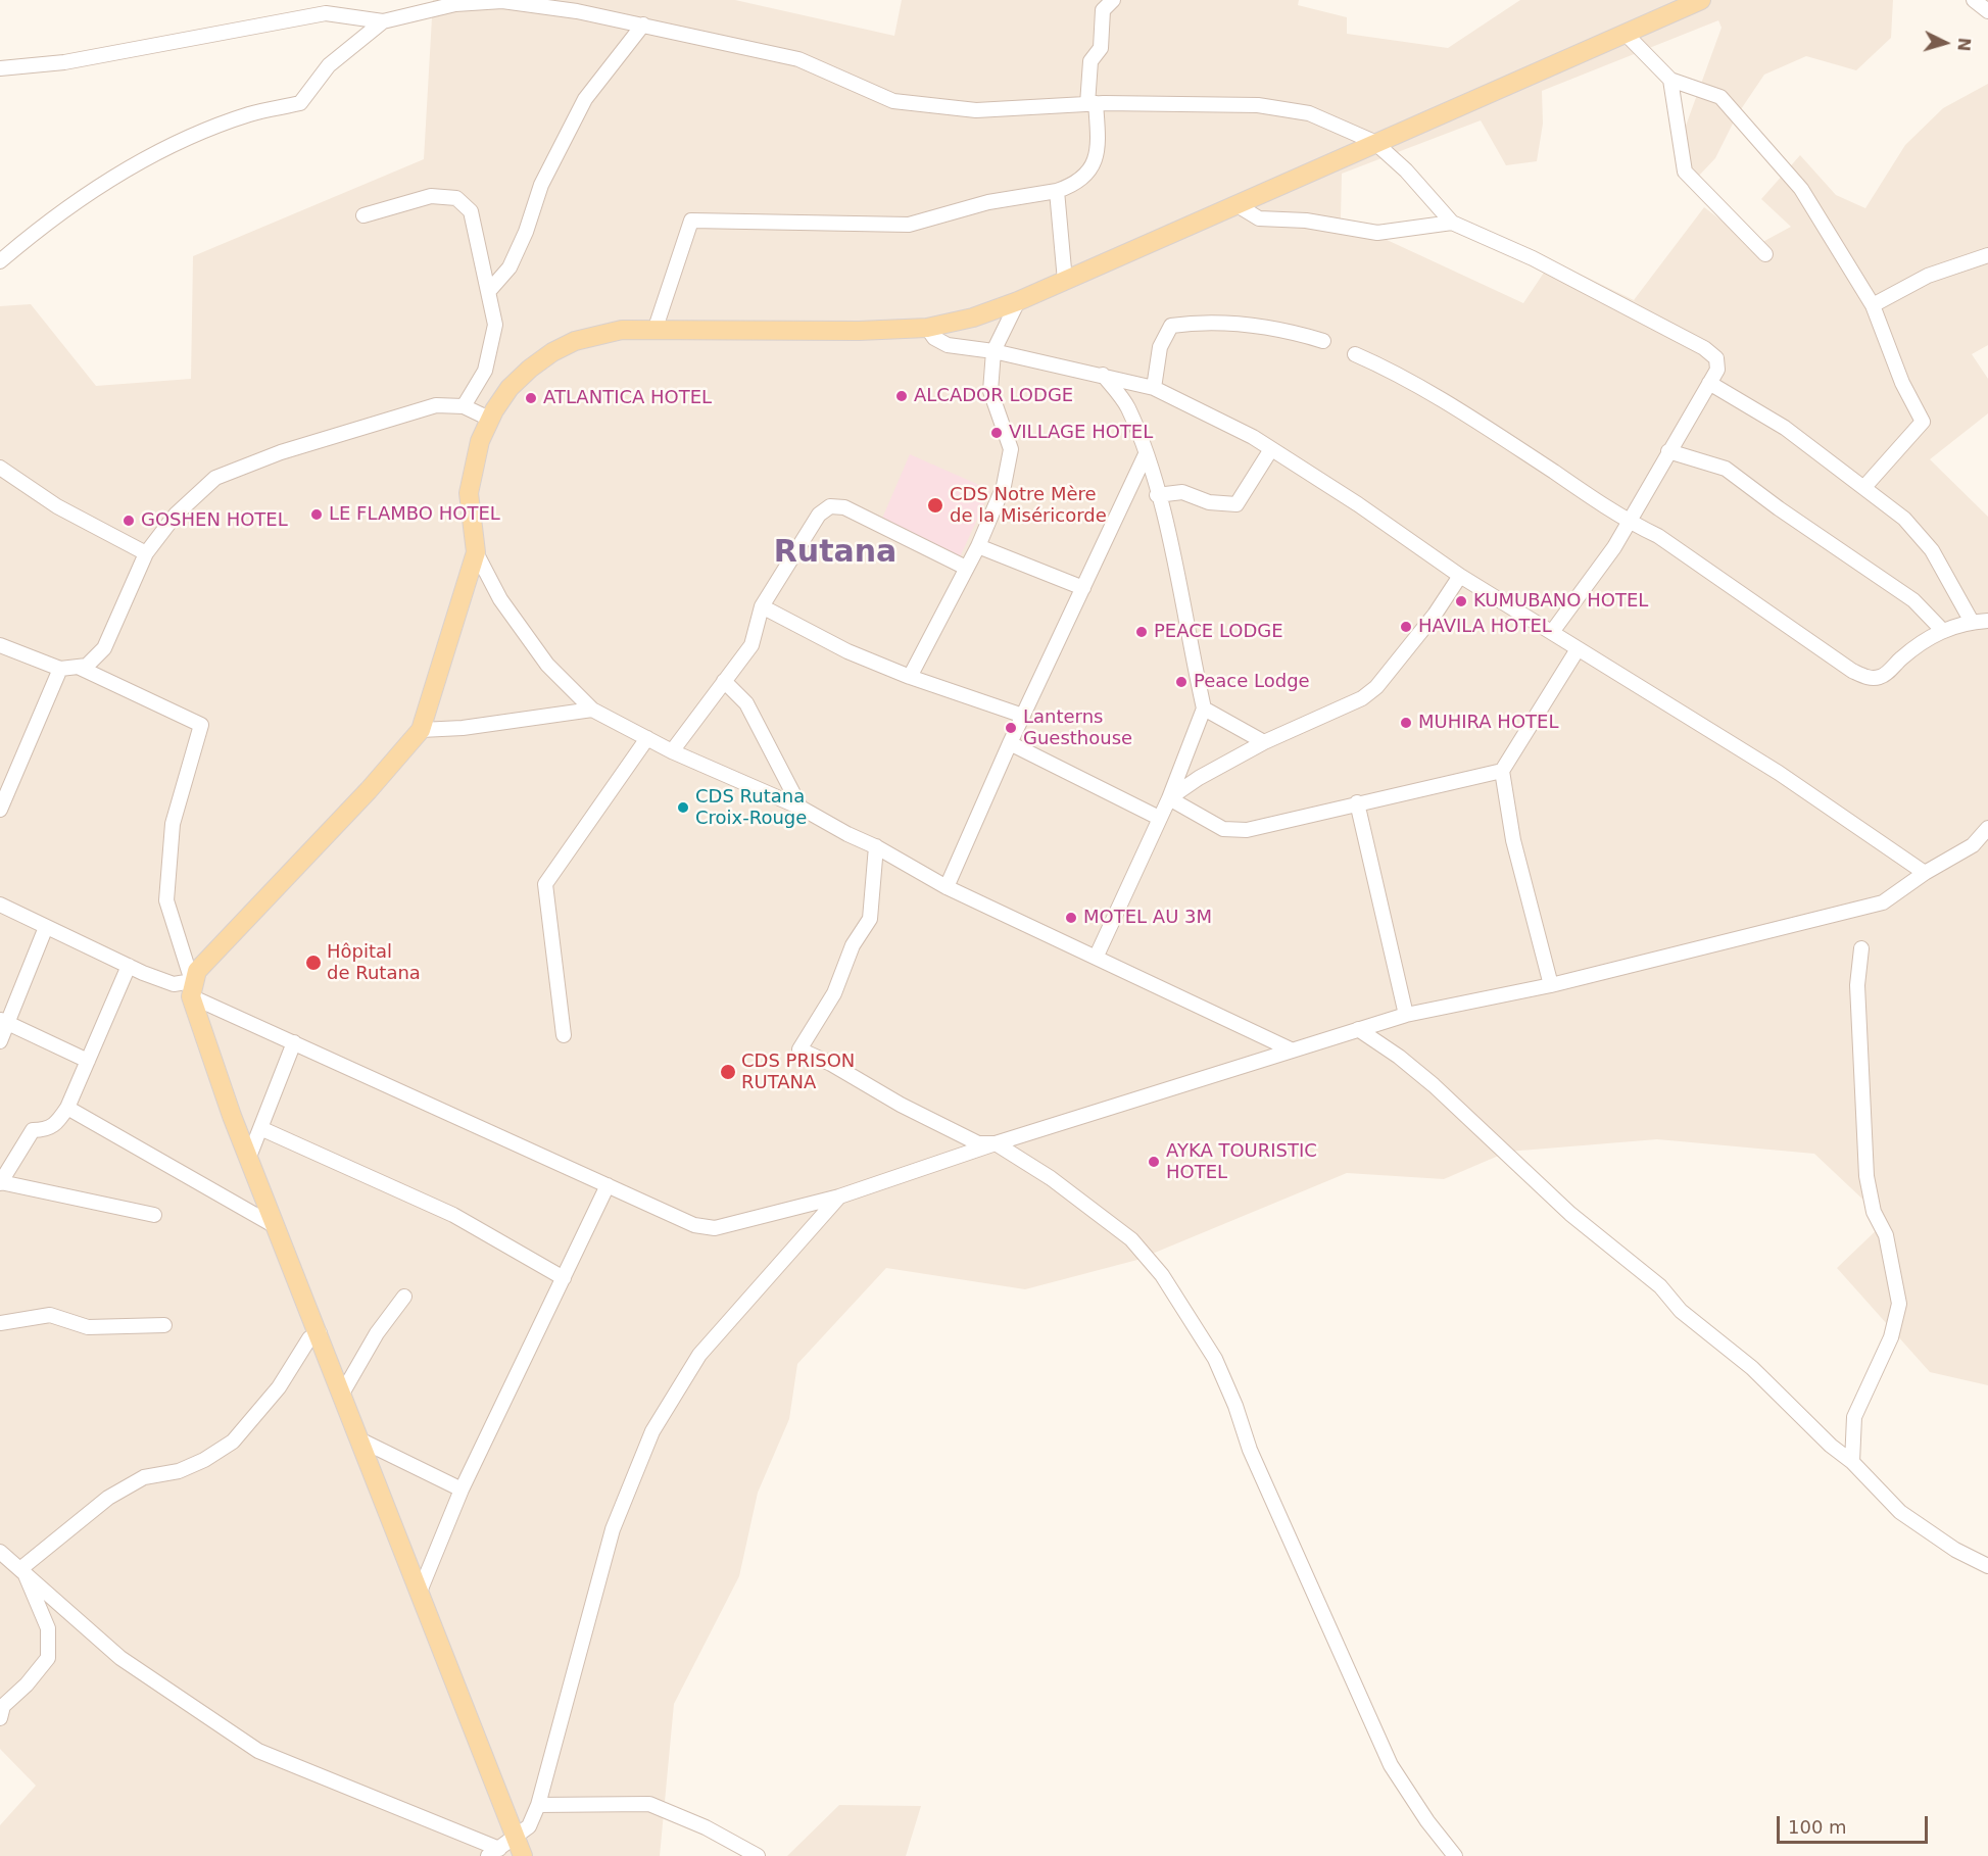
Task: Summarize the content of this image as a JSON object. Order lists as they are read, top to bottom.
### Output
{
  "districts": ["Rutana"],
  "places": [
    "ALCADOR LODGE",
    "ATLANTICA HOTEL",
    "VILLAGE HOTEL",
    "CDS Notre Mère de la Miséricorde",
    "LE FLAMBO HOTEL",
    "GOSHEN HOTEL",
    "KUMUBANO HOTEL",
    "HAVILA HOTEL",
    "PEACE LODGE",
    "Peace Lodge",
    "MUHIRA HOTEL",
    "Lanterns Guesthouse",
    "CDS Rutana Croix-Rouge",
    "MOTEL AU 3M",
    "Hôpital de Rutana",
    "CDS PRISON RUTANA",
    "AYKA TOURISTIC HOTEL"
  ],
  "scale_bar": "100 m",
  "north": "right"
}
